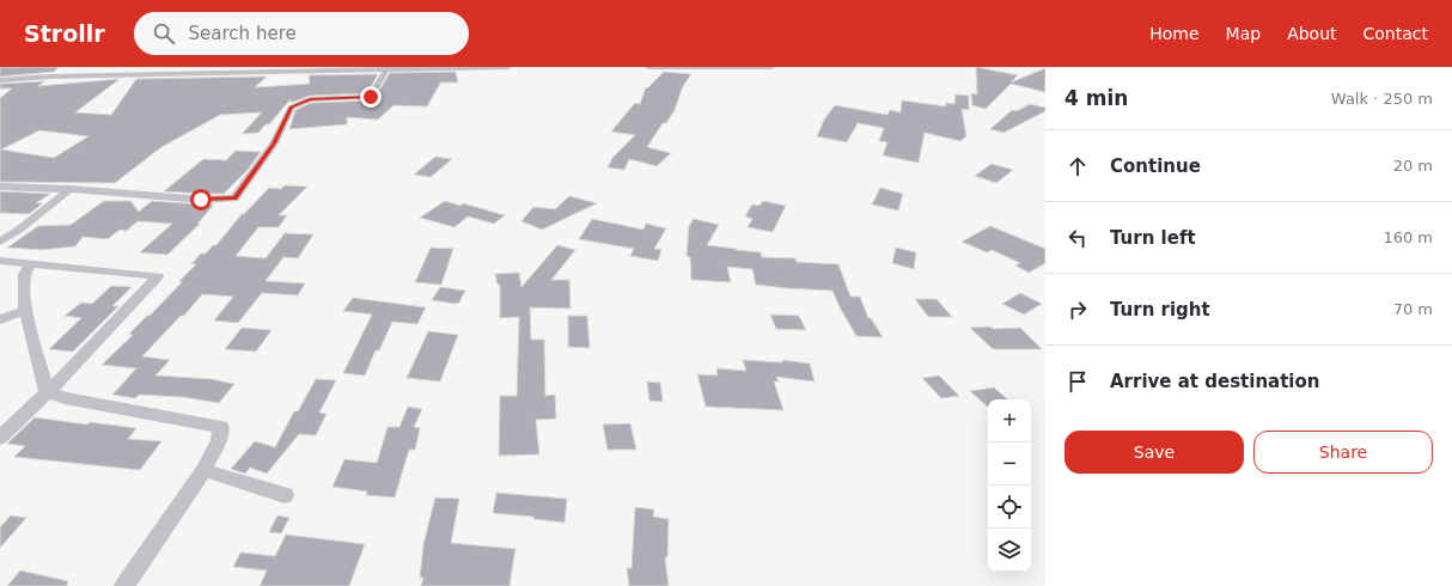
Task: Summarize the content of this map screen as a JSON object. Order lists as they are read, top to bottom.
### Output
{
  "page": {
    "header": "Strollr",
    "search": "Search here",
    "nav": [
      "Home",
      "Map",
      "About",
      "Contact"
    ],
    "heading": ["4 min", "Walk · 250 m"],
    "list": [
      ["Continue", "20 m"],
      ["Turn left", "160 m"],
      ["Turn right", "70 m"],
      "Arrive at destination"
    ],
    "map_buttons": ["+", "−"],
    "buttons": ["Save", "Share"]
  }
}
